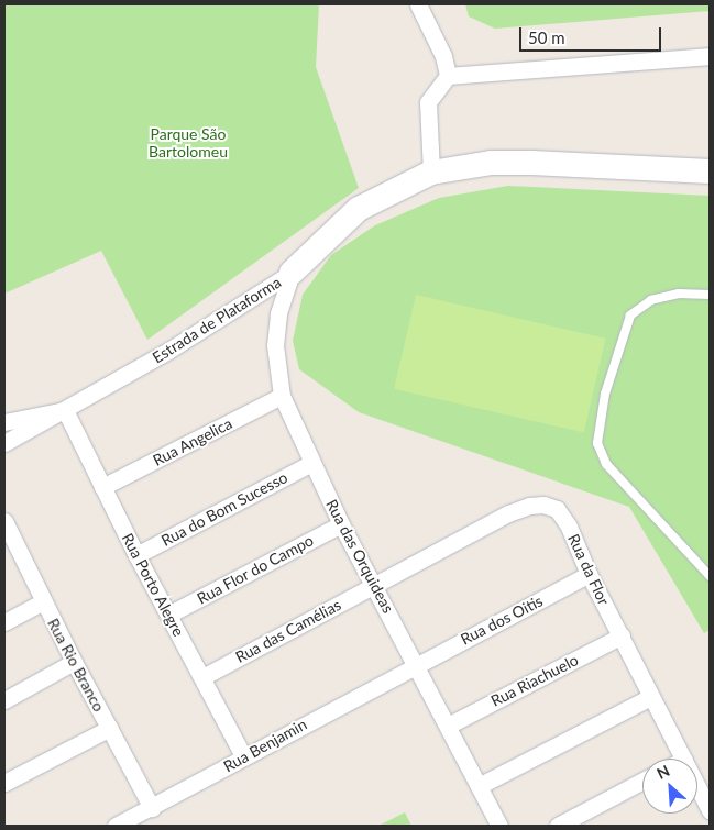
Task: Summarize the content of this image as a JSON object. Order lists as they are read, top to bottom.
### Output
{
  "streets": {
    "main road": ["Estrada de Plataforma"],
    "street": [
      "Rua Angelica",
      "Rua do Bom Sucesso",
      "Rua das Orquideas",
      "Rua Flor do Campo",
      "Rua da Flor",
      "Rua Porto Alegre",
      "Rua dos Oitis",
      "Rua das Camélias",
      "Rua Rio Branco",
      "Rua Riachuelo",
      "Rua Benjamin"
    ]
  },
  "crossings": [
    ["Estrada de Plataforma", "Rua das Orquideas"],
    ["Estrada de Plataforma", "Rua Porto Alegre"],
    ["Rua Angelica", "Rua das Orquideas"],
    ["Rua Angelica", "Rua Porto Alegre"],
    ["Rua do Bom Sucesso", "Rua das Orquideas"],
    ["Rua do Bom Sucesso", "Rua Porto Alegre"],
    ["Rua das Orquideas", "Rua Flor do Campo"],
    ["Rua das Orquideas", "Rua da Flor"],
    ["Rua das Orquideas", "Rua dos Oitis"],
    ["Rua das Orquideas", "Rua das Camélias"],
    ["Rua das Orquideas", "Rua Riachuelo"],
    ["Rua das Orquideas", "Rua Benjamin"],
    ["Rua Flor do Campo", "Rua Porto Alegre"],
    ["Rua da Flor", "Rua dos Oitis"],
    ["Rua da Flor", "Rua das Camélias"],
    ["Rua da Flor", "Rua Riachuelo"],
    ["Rua Porto Alegre", "Rua das Camélias"],
    ["Rua Porto Alegre", "Rua Benjamin"],
    ["Rua dos Oitis", "Rua Benjamin"],
    ["Rua Rio Branco", "Rua Benjamin"]
  ],
  "parks": ["Parque São Bartolomeu"],
  "scale_bar": "50 m",
  "north": "top left"
}
